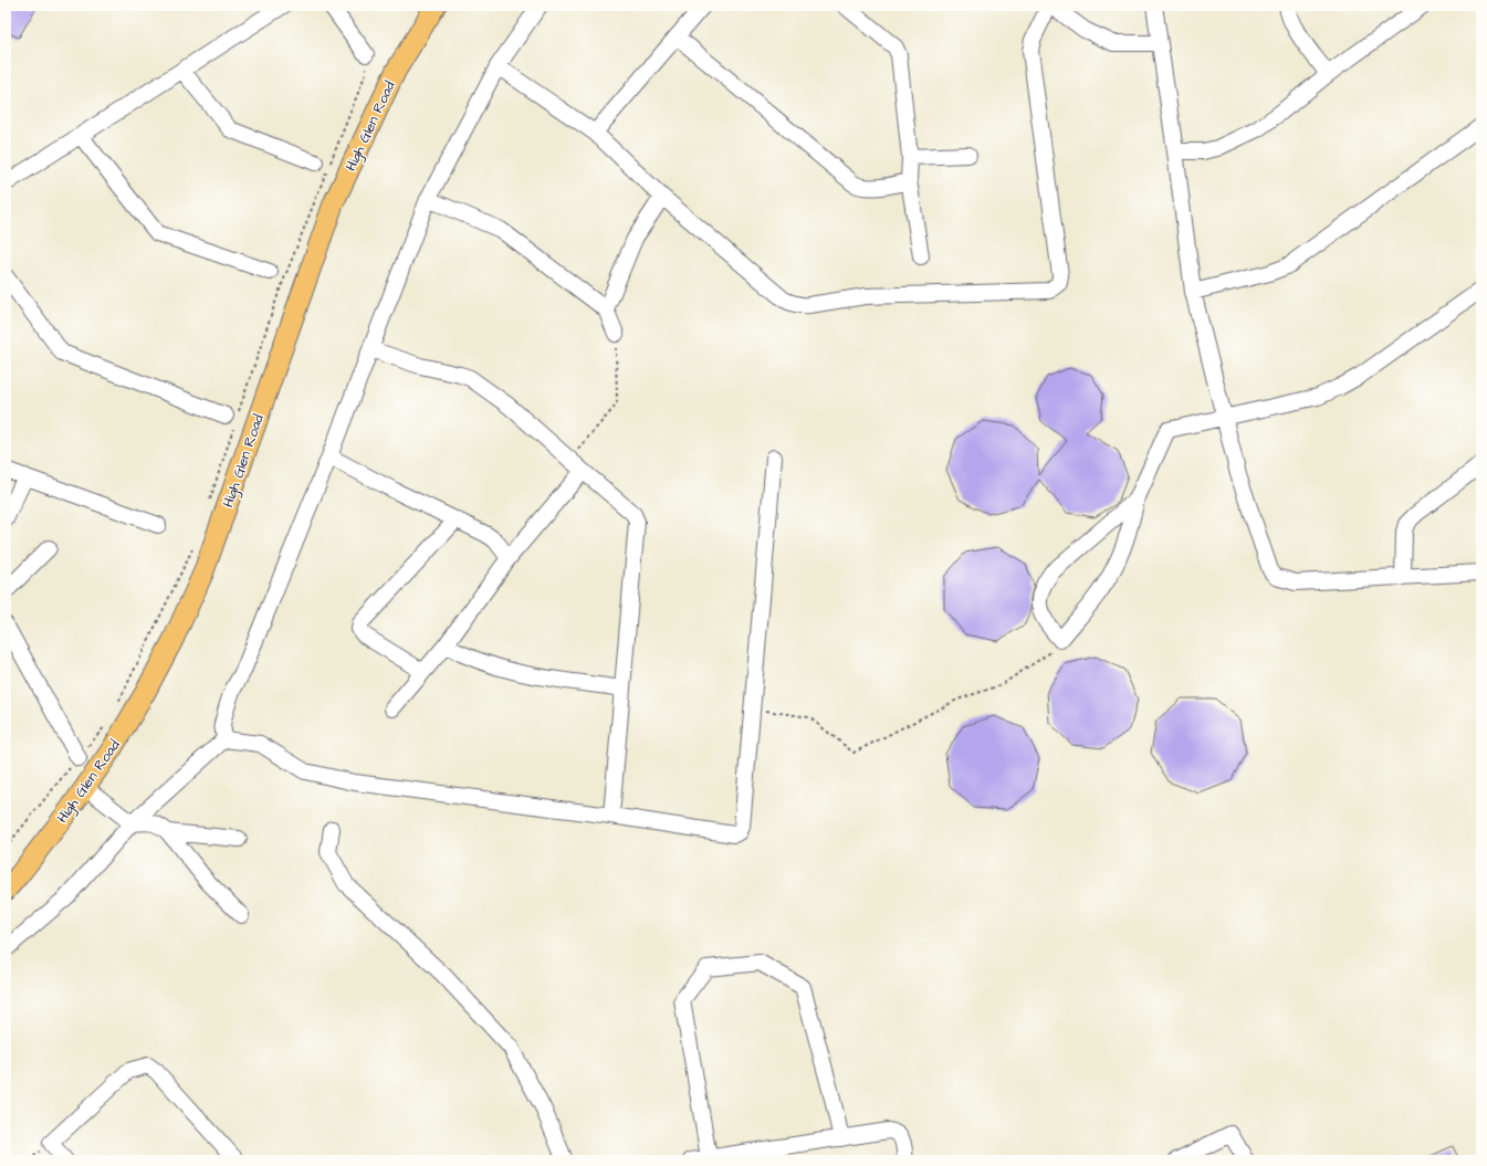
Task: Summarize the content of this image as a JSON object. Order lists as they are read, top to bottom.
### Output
{
  "streets": {
    "main road": ["High Glen Road"]
  }
}
